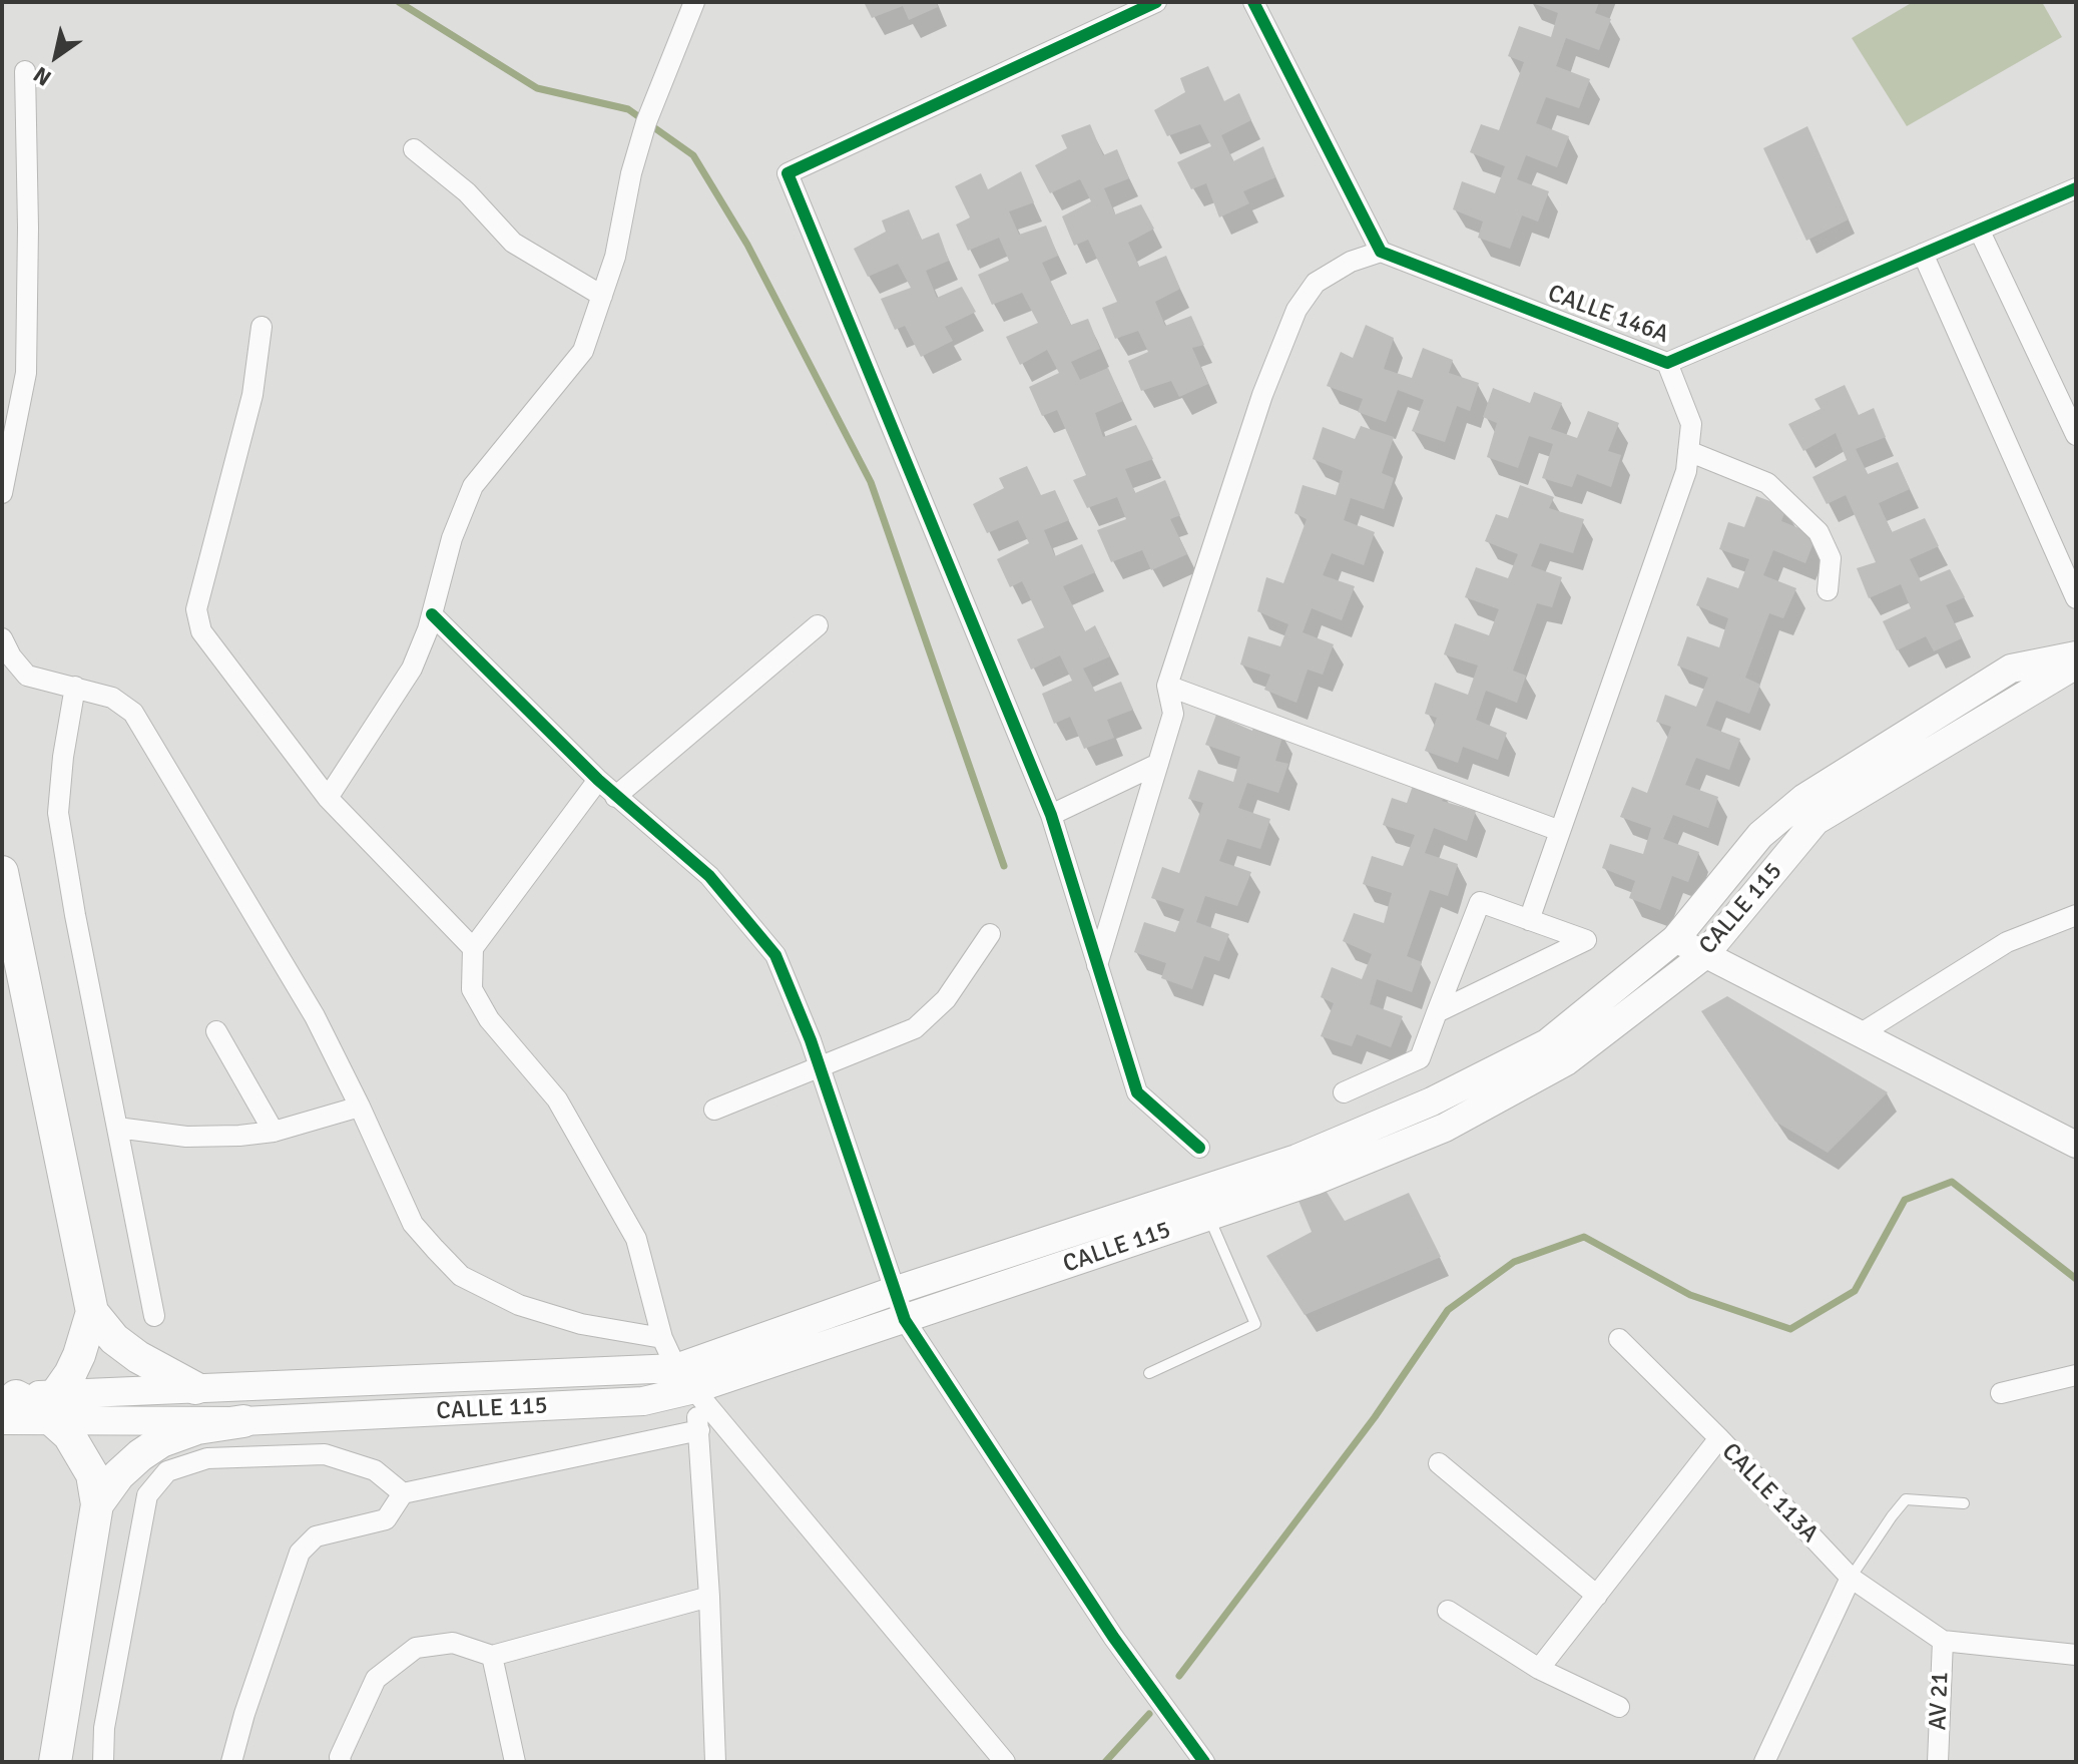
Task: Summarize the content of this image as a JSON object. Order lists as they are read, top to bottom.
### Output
{
  "streets": {
    "main road": ["CALLE 115"],
    "street": ["CALLE 146A", "CALLE 113A", "AV 21"]
  },
  "crossings": [
    ["CALLE 113A", "AV 21"]
  ],
  "north": "bottom left"
}
